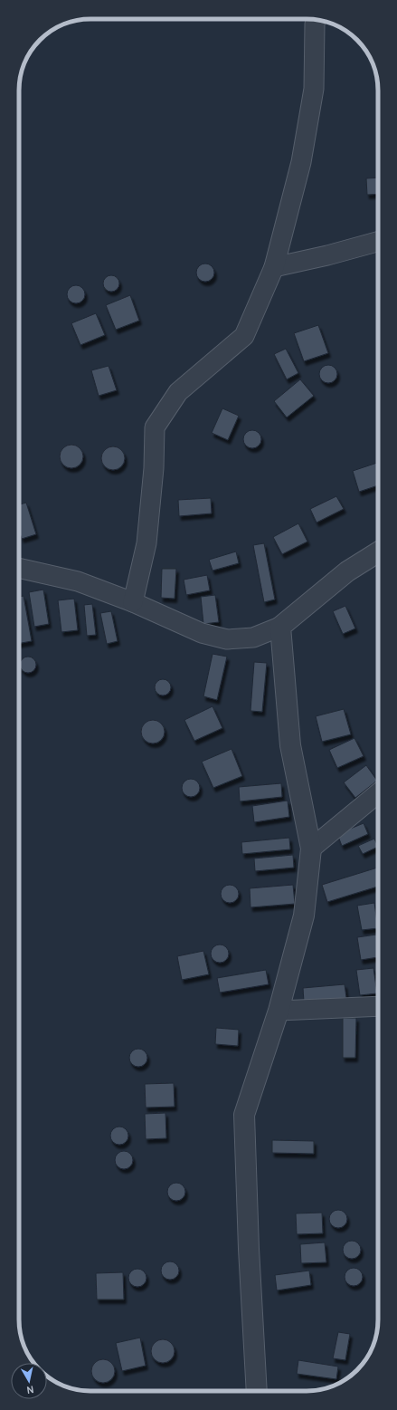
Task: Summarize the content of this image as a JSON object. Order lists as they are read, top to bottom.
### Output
{
  "north": "bottom"
}
